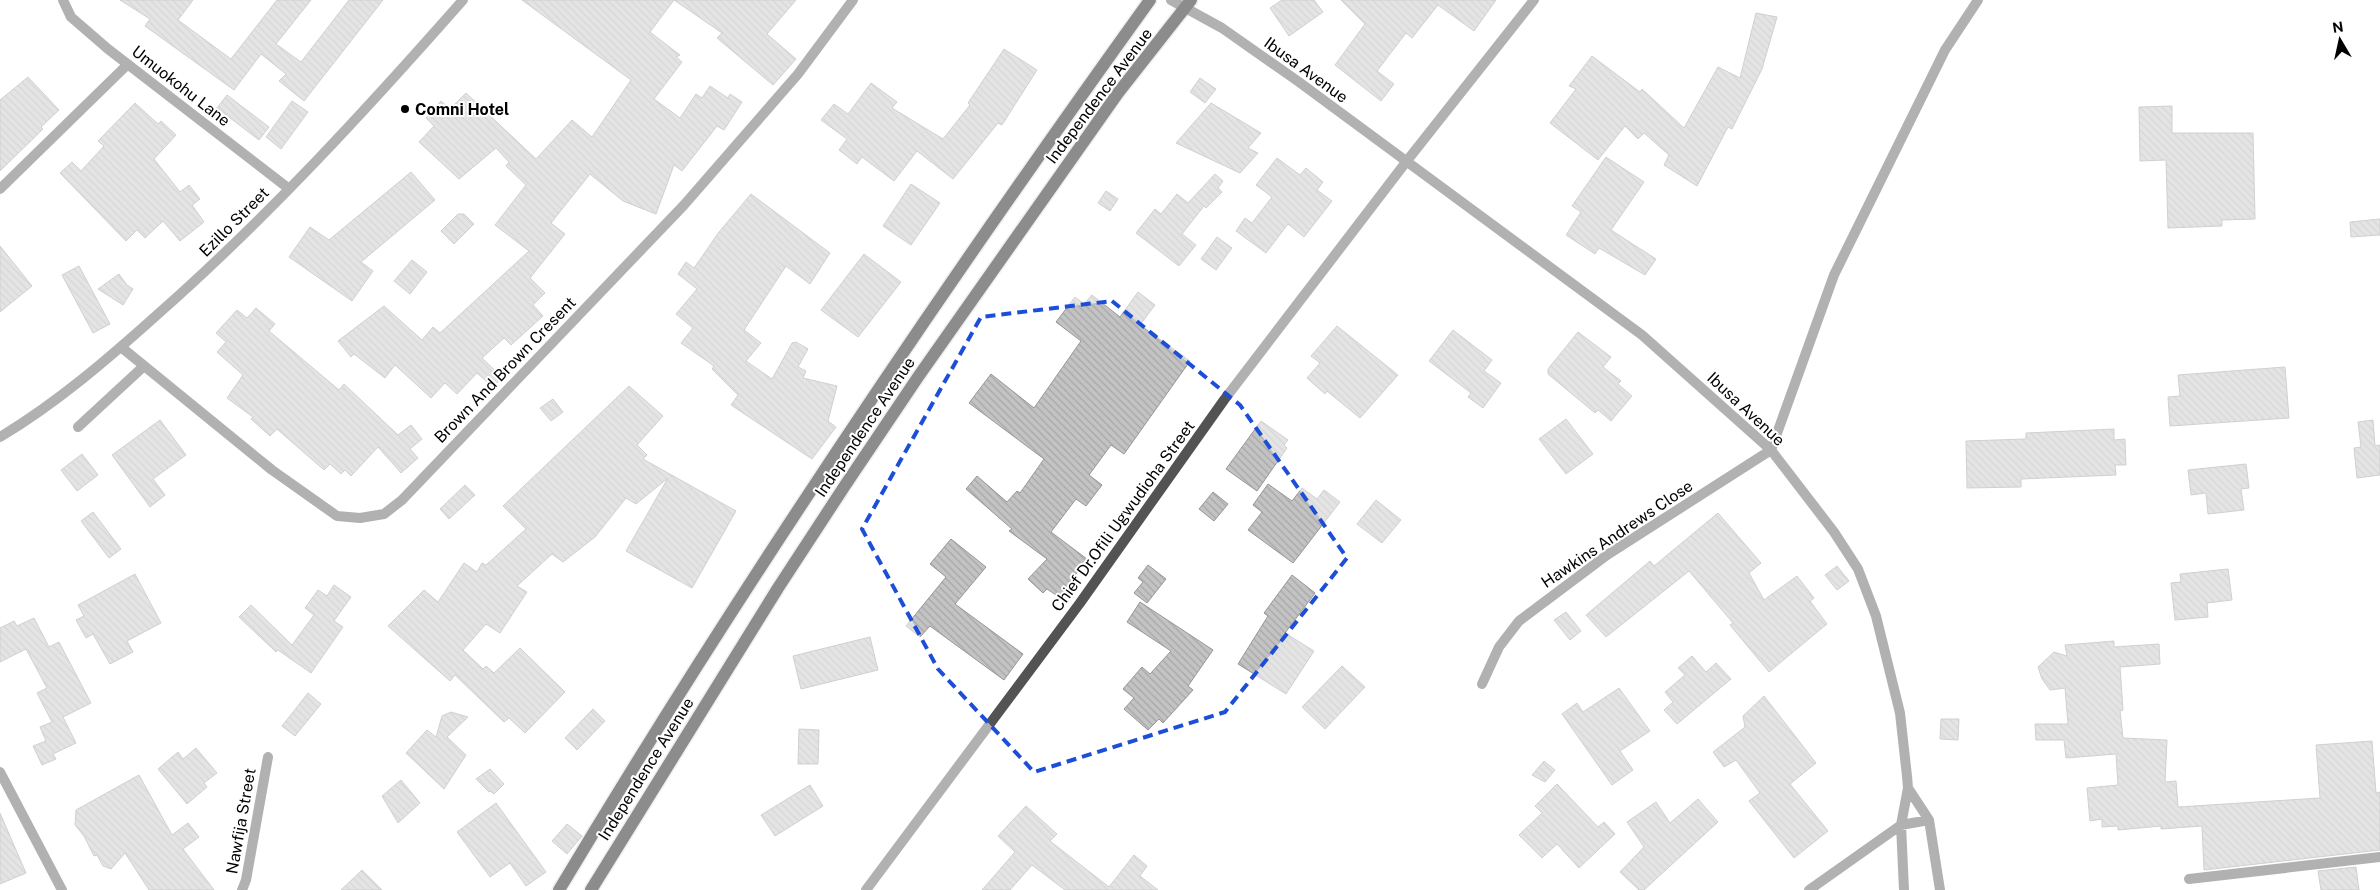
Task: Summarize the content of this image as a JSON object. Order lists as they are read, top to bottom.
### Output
{
  "streets": {
    "main road": ["Independence Avenue"],
    "street": [
      "Ibusa Avenue",
      "Umuokohu Lane",
      "Ezillo Street",
      "Brown And Brown Cresent",
      "Chief Dr.Ofili Ugwudioha Street",
      "Hawkins Andrews Close",
      "Nawfija Street"
    ]
  },
  "crossings": [
    ["Ibusa Avenue", "Independence Avenue"],
    ["Ibusa Avenue", "Chief Dr.Ofili Ugwudioha Street"],
    ["Ibusa Avenue", "Hawkins Andrews Close"],
    ["Umuokohu Lane", "Ezillo Street"],
    ["Ezillo Street", "Brown And Brown Cresent"]
  ],
  "places": ["Comni Hotel"],
  "north": "top"
}
